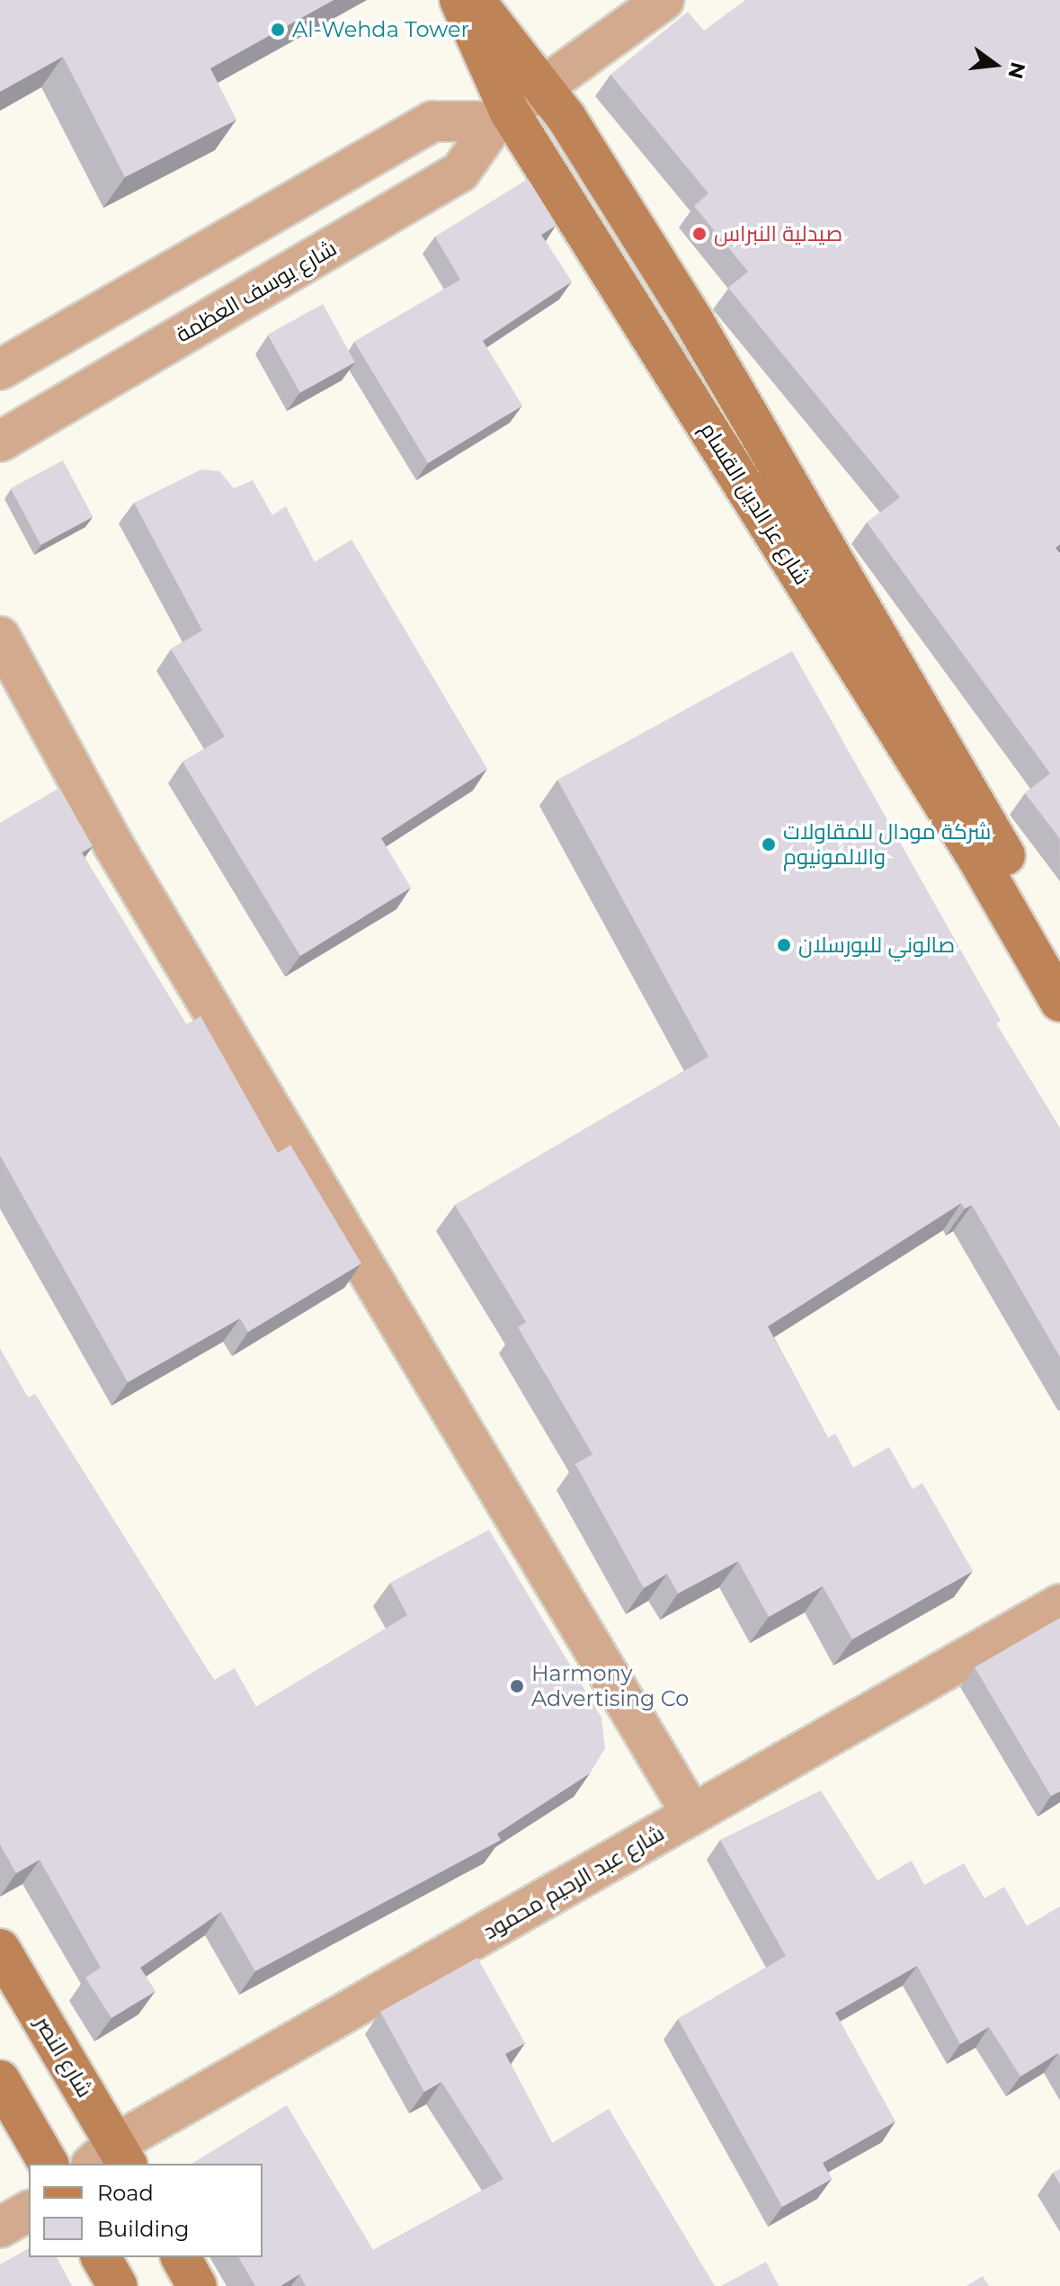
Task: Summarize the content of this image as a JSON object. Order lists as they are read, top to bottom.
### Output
{
  "streets": {
    "main road": ["شارع عز الدين القسام", "شارع النصر"],
    "street": ["شارع يوسف العظمة", "شارع عبد الرحيم محمود"]
  },
  "crossings": [
    ["شارع يوسف العظمة", "شارع عز الدين القسام"],
    ["شارع عبد الرحيم محمود", "شارع النصر"]
  ],
  "places": [
    "Al-Wehda Tower",
    "صيدلية النبراس",
    "شركة مودال للمقاولات والالمونيوم",
    "صالوني للبورسلان",
    "Harmony Advertising Co"
  ],
  "legend": ["Road", "Building"],
  "north": "right"
}
